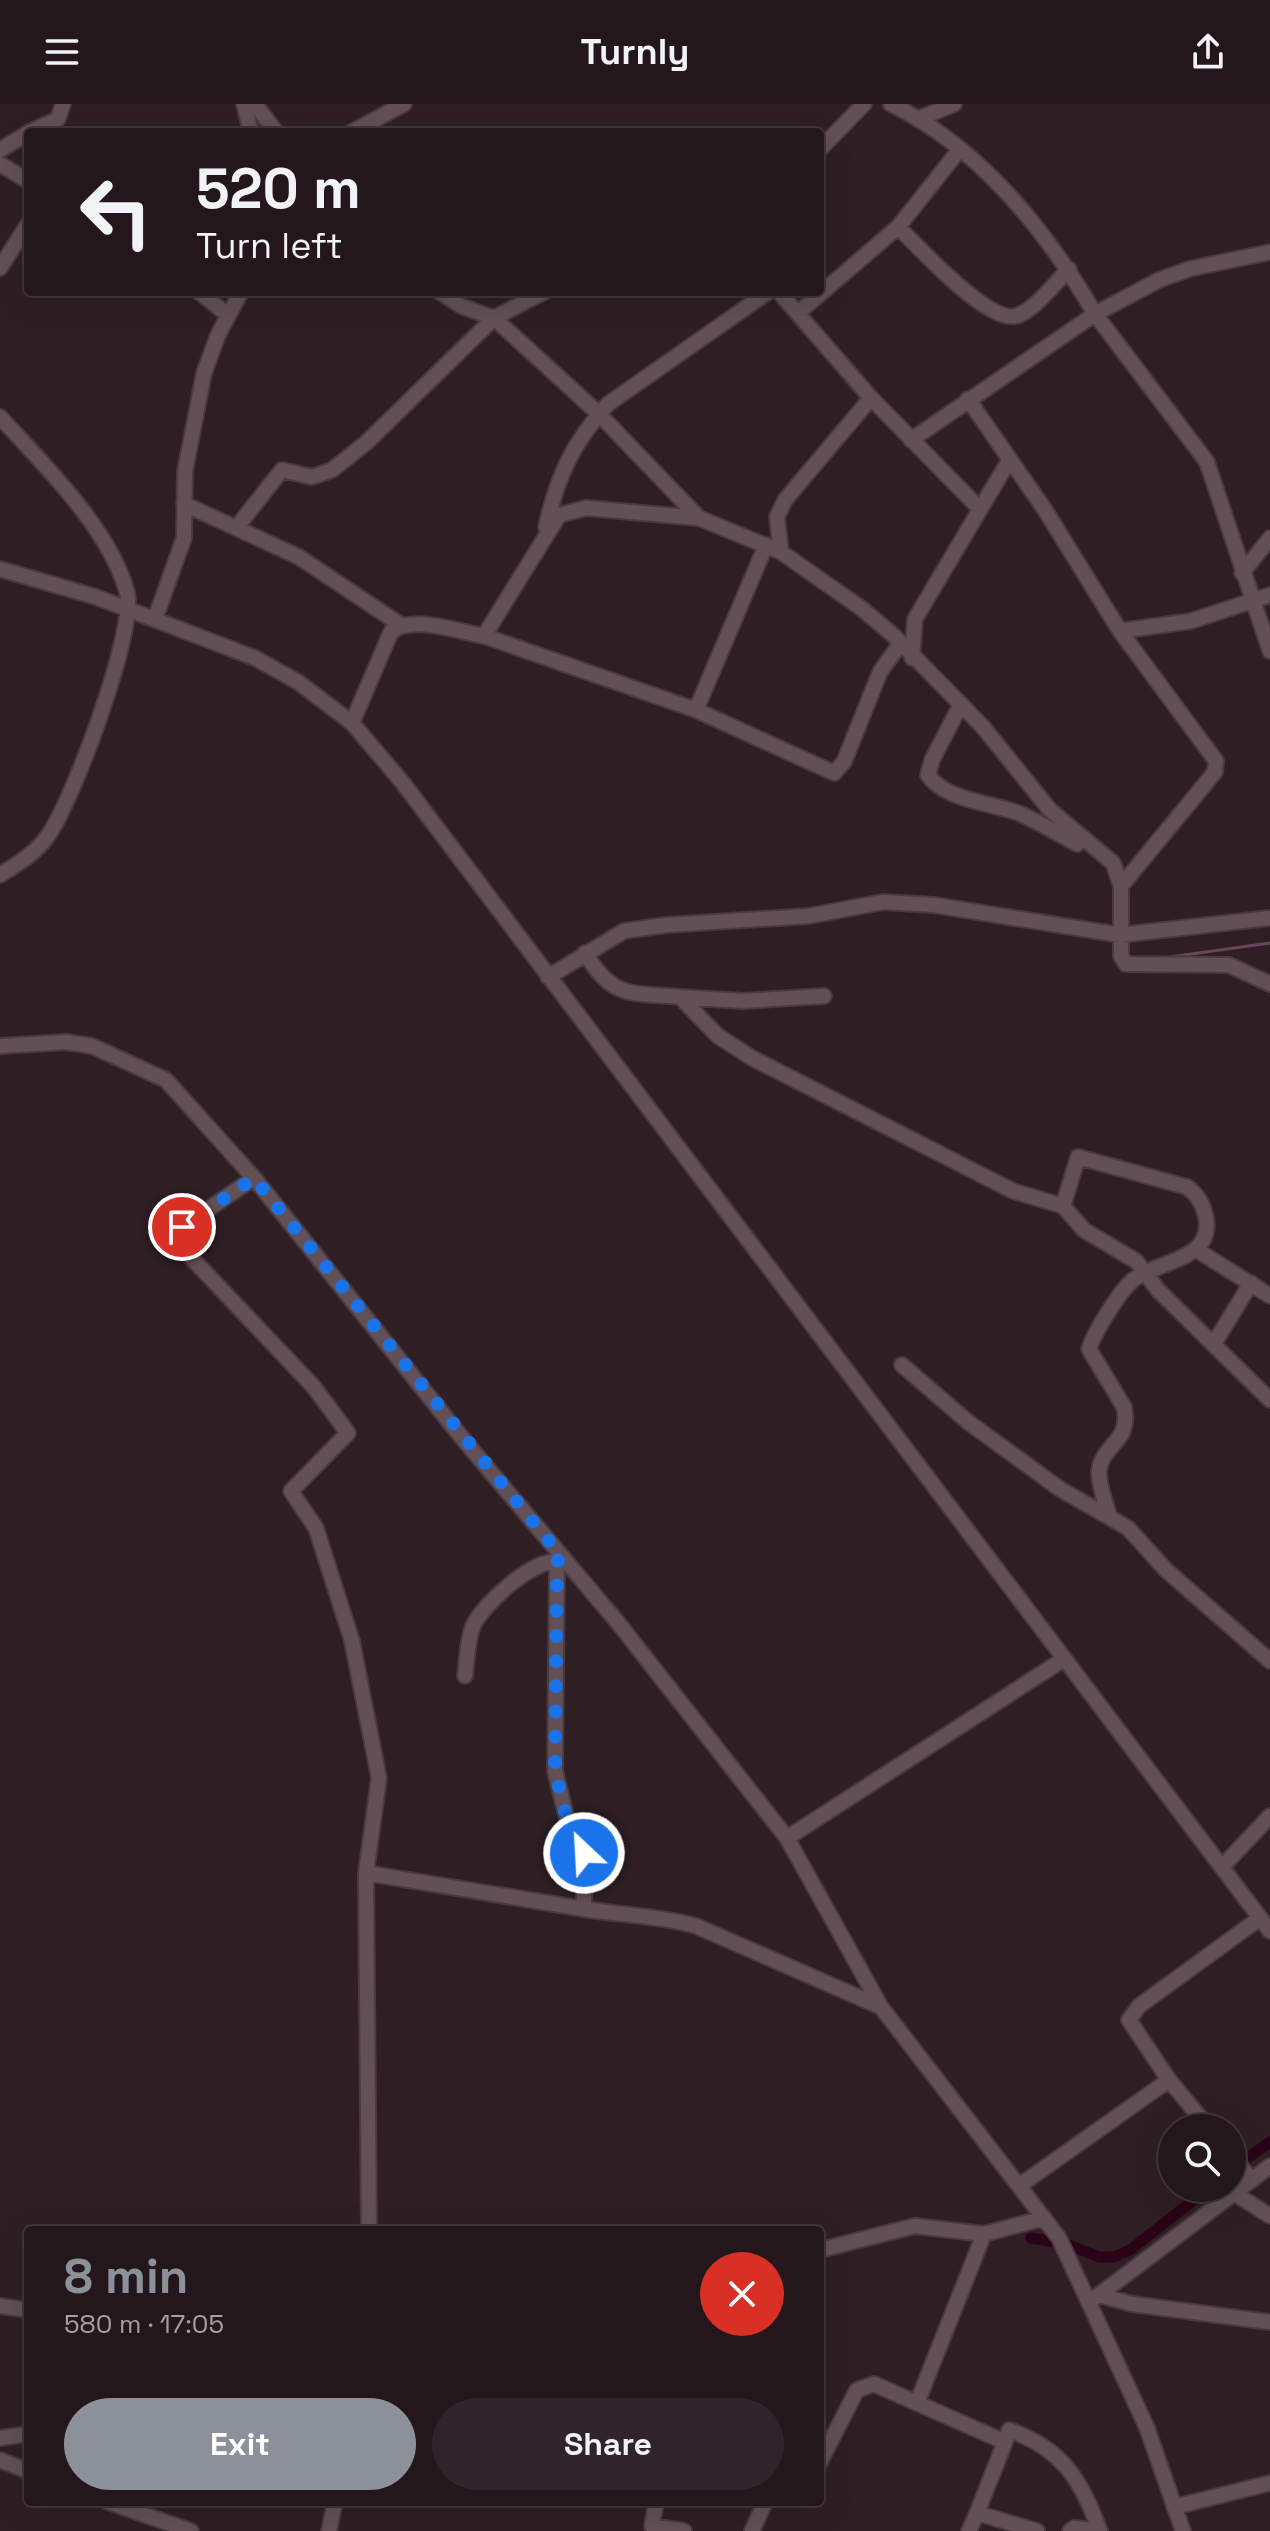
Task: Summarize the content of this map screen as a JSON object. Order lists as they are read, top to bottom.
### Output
{
  "page": {
    "header": "Turnly",
    "turn": ["520 m", "Turn left"],
    "heading": ["8 min", "580 m · 17:05"],
    "buttons": ["Exit", "Share"]
  }
}
